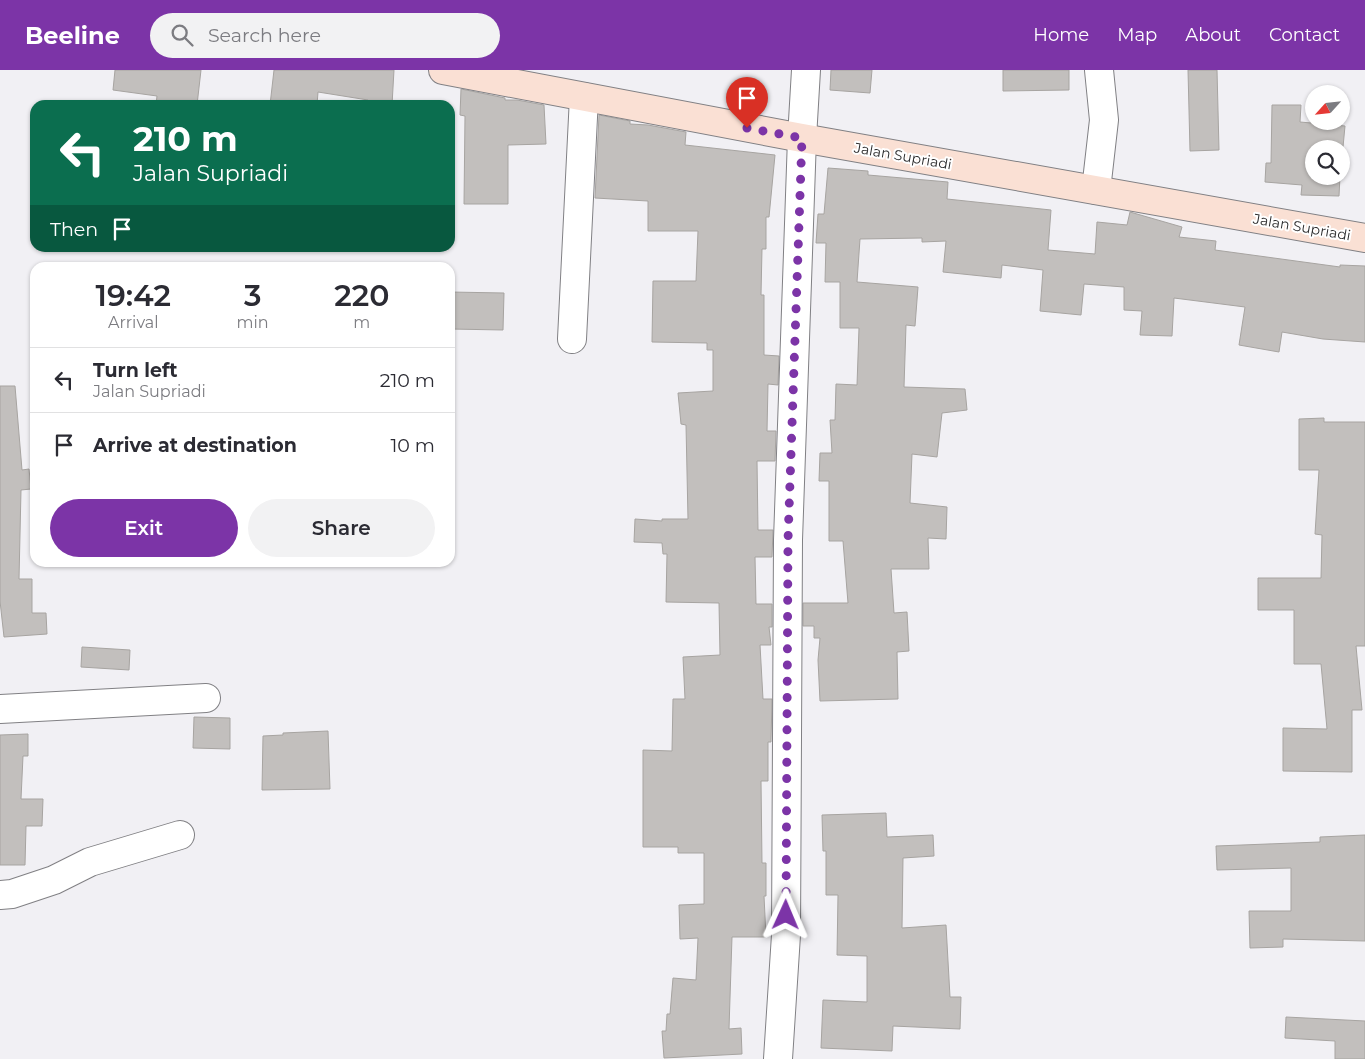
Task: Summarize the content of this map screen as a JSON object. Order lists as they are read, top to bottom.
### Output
{
  "streets": {
    "main road": ["Jalan Supriadi"]
  },
  "north": "bottom left",
  "page": {
    "header": "Beeline",
    "search": "Search here",
    "nav": [
      "Home",
      "Map",
      "About",
      "Contact"
    ],
    "turn": ["210 m", "Jalan Supriadi"],
    "then": "Then",
    "eta": [
      "19:42",
      "Arrival",
      "3",
      "min",
      "220",
      "m"
    ],
    "list": [
      {
        "name": "Turn left",
        "note": "Jalan Supriadi",
        "value": "210 m"
      },
      {
        "name": "Arrive at destination",
        "value": "10 m"
      }
    ],
    "buttons": ["Exit", "Share"]
  }
}
